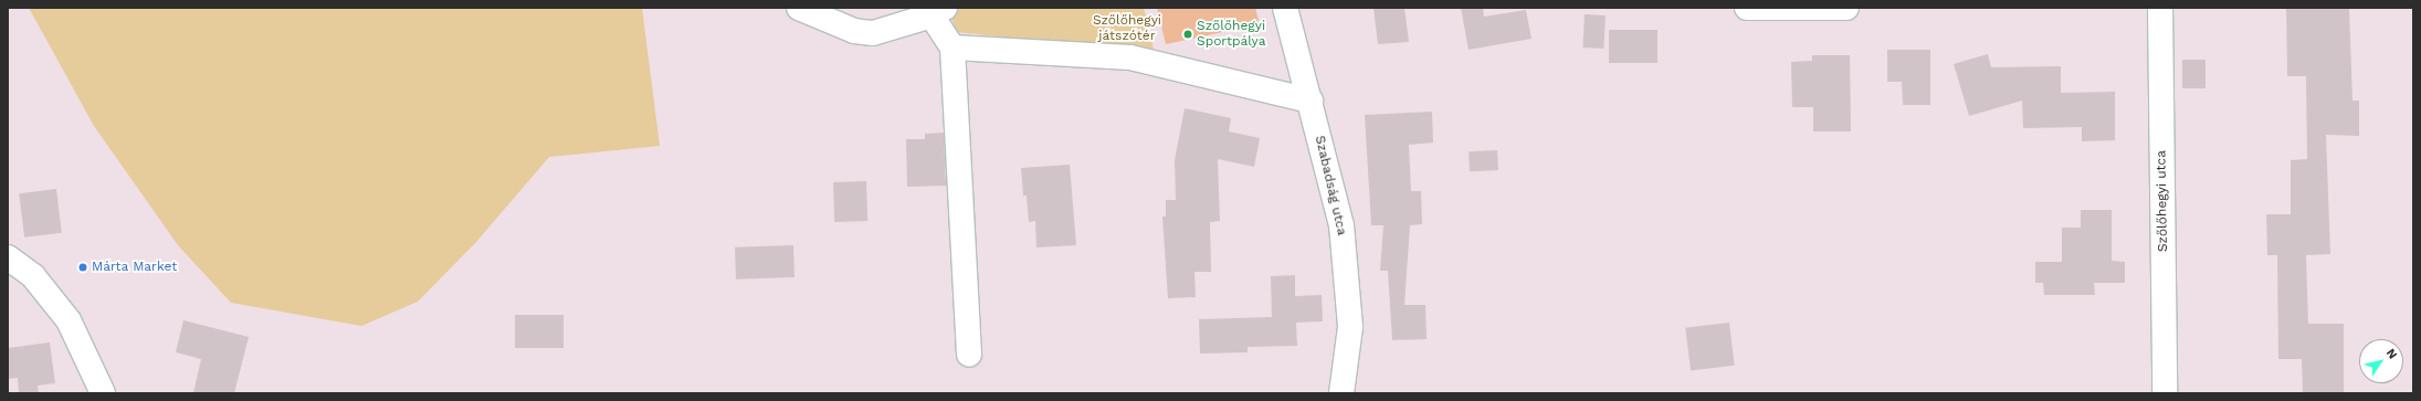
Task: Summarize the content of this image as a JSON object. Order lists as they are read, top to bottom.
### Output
{
  "streets": {
    "street": ["Szabadság utca", "Szőlőhegyi utca"]
  },
  "parks": ["Szőlőhegyi játszótér"],
  "places": ["Szőlőhegyi Sportpálya", "Márta Market"],
  "north": "top right"
}
